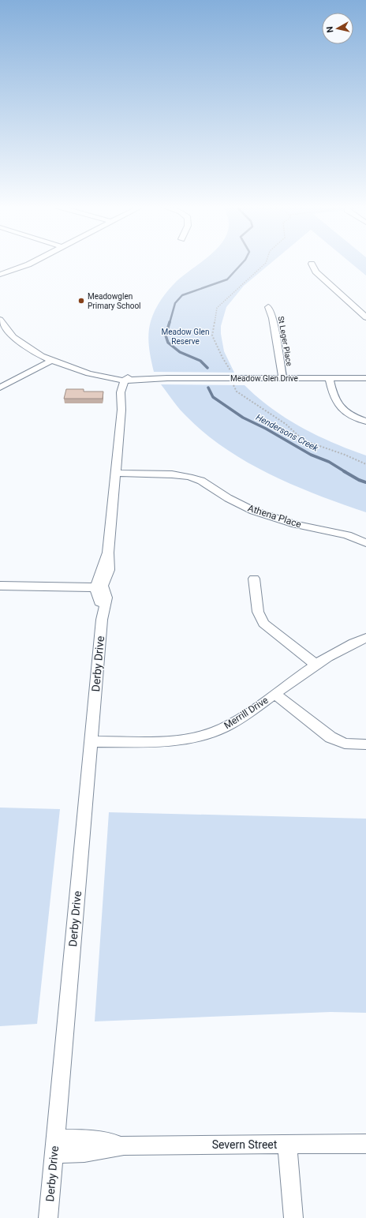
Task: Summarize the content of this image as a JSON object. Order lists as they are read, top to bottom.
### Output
{
  "streets": {
    "street": [
      "St Leger Place",
      "Meadow Glen Drive",
      "Athena Place",
      "Derby Drive",
      "Merrill Drive",
      "Severn Street"
    ]
  },
  "crossings": [
    ["St Leger Place", "Meadow Glen Drive"],
    ["Derby Drive", "Merrill Drive"],
    ["Derby Drive", "Severn Street"]
  ],
  "water": ["Hendersons Creek"],
  "parks": ["Meadow Glen Reserve"],
  "places": ["Meadowglen Primary School"],
  "north": "left"
}
